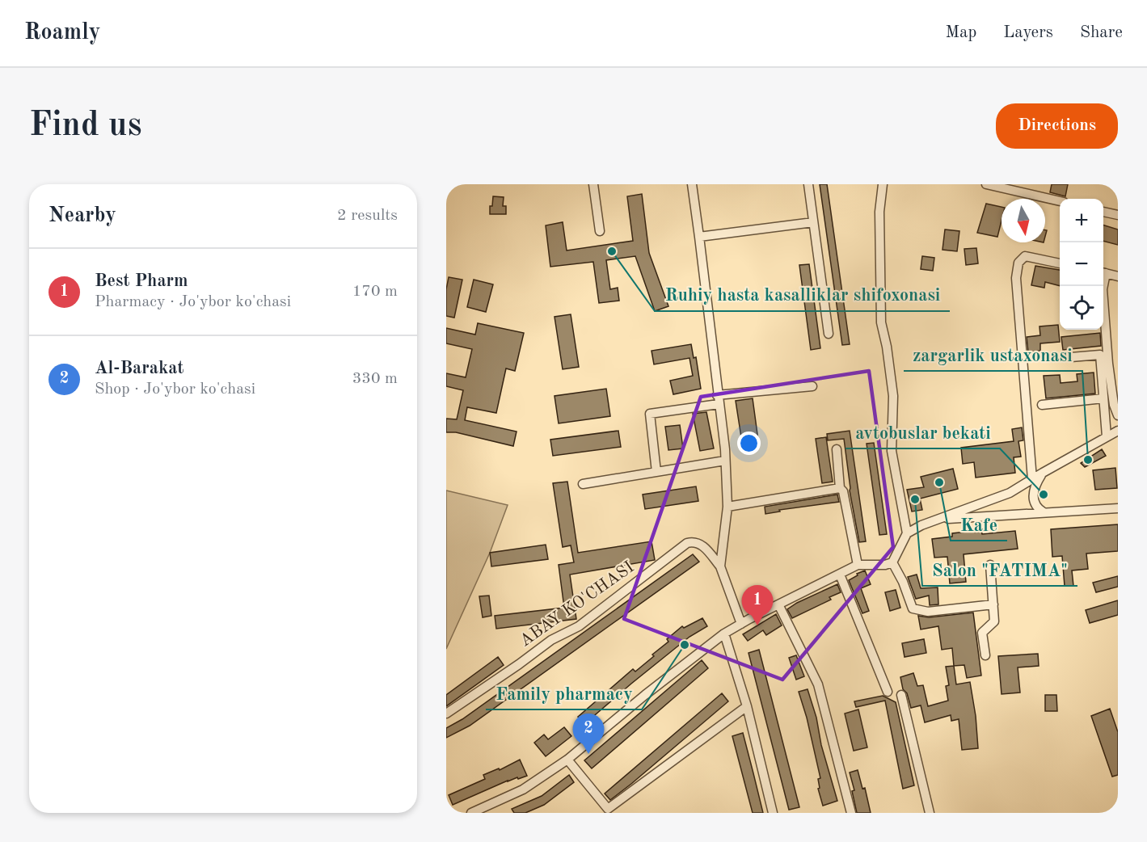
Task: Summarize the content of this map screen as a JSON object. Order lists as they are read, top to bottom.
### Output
{
  "streets": {
    "street": ["ABAY KO'CHASI"]
  },
  "places": [
    "Ruhiy hasta kasalliklar shifoxonasi",
    "zargarlik ustaxonasi",
    "Kafe",
    "avtobuslar bekati",
    "Salon \"FATIMA\"",
    "Family pharmacy"
  ],
  "north": "bottom",
  "page": {
    "header": "Roamly",
    "nav": ["Map", "Layers", "Share"],
    "buttons": "Directions",
    "title": "Find us",
    "heading": ["Nearby", "2 results"],
    "map_buttons": ["+", "−"],
    "list": [
      {
        "mark": "1",
        "name": "Best Pharm",
        "note": "Pharmacy · Jo'ybor ko'chasi",
        "value": "170 m"
      },
      {
        "mark": "2",
        "name": "Al-Barakat",
        "note": "Shop · Jo'ybor ko'chasi",
        "value": "330 m"
      }
    ],
    "pins": ["1", "2"]
  }
}
